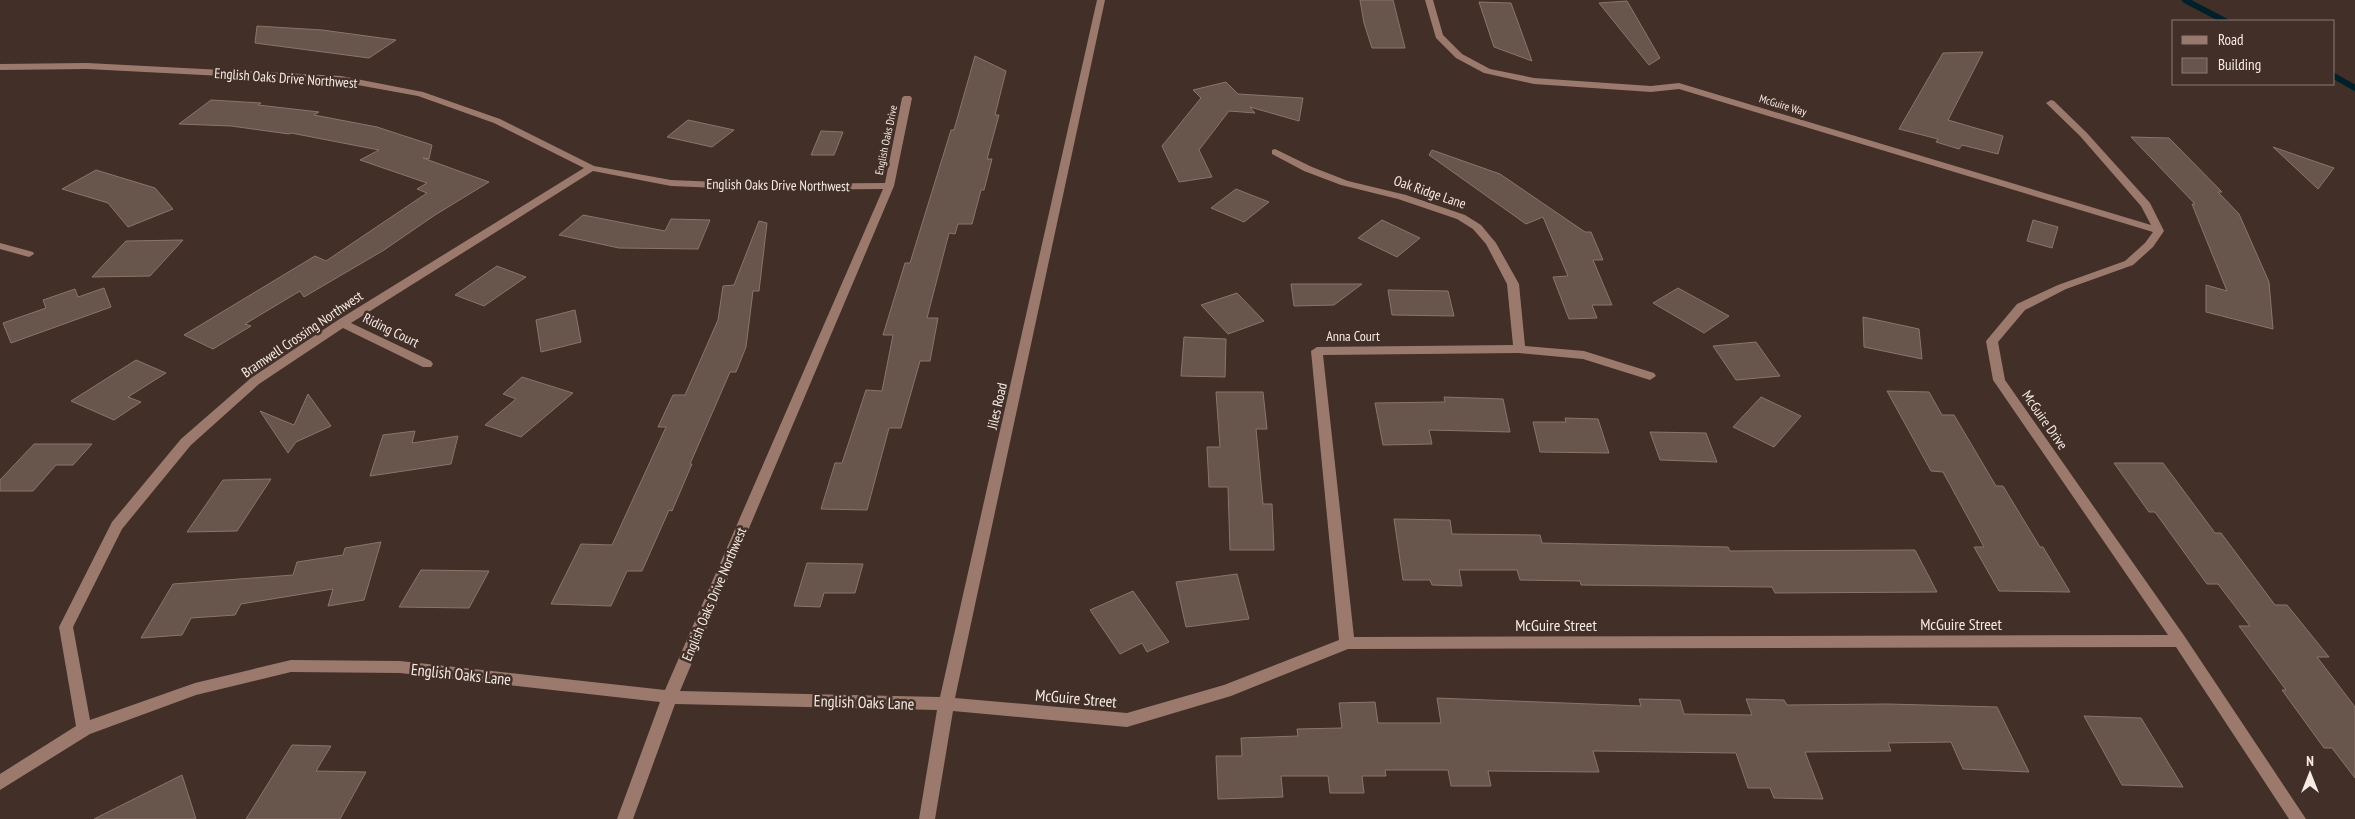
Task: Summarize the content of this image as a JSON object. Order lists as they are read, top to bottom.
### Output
{
  "streets": {
    "street": [
      "English Oaks Drive Northwest",
      "McGuire Way",
      "English Oaks Drive",
      "Oak Ridge Lane",
      "Riding Court",
      "Bramwell Crossing Northwest",
      "Anna Court",
      "Jiles Road",
      "McGuire Drive",
      "McGuire Street",
      "English Oaks Lane"
    ]
  },
  "crossings": [
    ["English Oaks Drive Northwest", "English Oaks Drive"],
    ["English Oaks Drive Northwest", "Bramwell Crossing Northwest"],
    ["English Oaks Drive Northwest", "English Oaks Lane"],
    ["McGuire Way", "McGuire Drive"],
    ["Oak Ridge Lane", "Anna Court"],
    ["Riding Court", "Bramwell Crossing Northwest"],
    ["Bramwell Crossing Northwest", "English Oaks Lane"],
    ["Anna Court", "McGuire Street"],
    ["Jiles Road", "McGuire Street"],
    ["Jiles Road", "English Oaks Lane"],
    ["McGuire Drive", "McGuire Street"],
    ["McGuire Street", "English Oaks Lane"]
  ],
  "legend": ["Road", "Building"],
  "north": "top"
}
